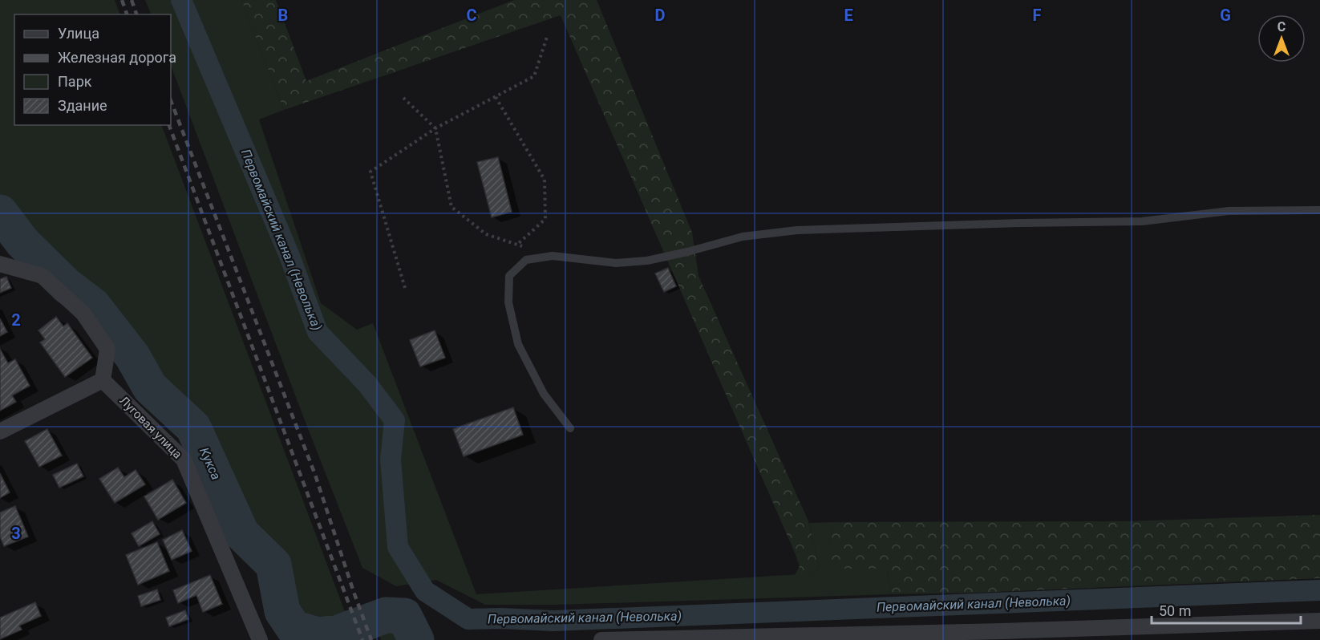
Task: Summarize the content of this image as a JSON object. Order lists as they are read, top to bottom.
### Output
{
  "streets": {
    "street": ["Луговая улица"]
  },
  "water": ["Первомайский канал (Неволька)", "Кукса"],
  "legend": [
    "Улица",
    "Железная дорога",
    "Парк",
    "Здание"
  ],
  "scale_bar": "50 m",
  "north": "top",
  "grid": {
    "columns": [
      "B",
      "C",
      "D",
      "E",
      "F",
      "G"
    ],
    "rows": ["2", "3"]
  }
}
